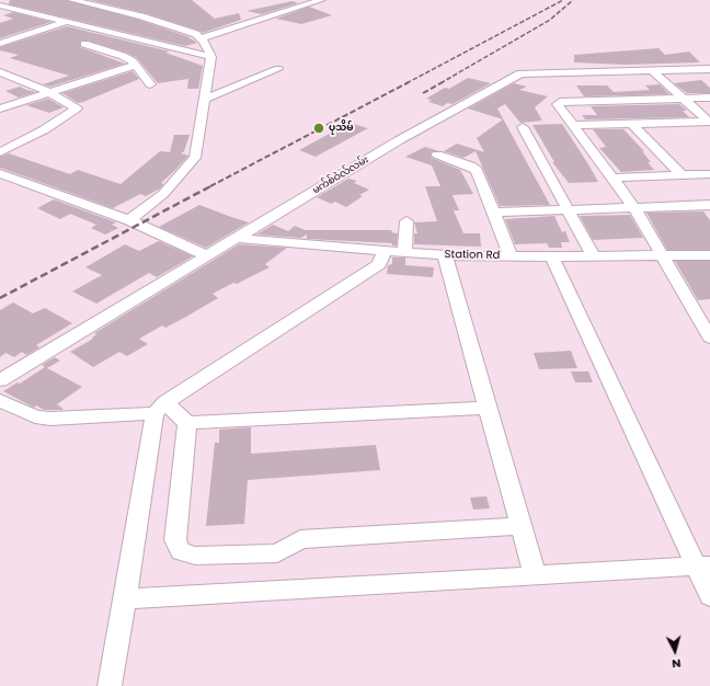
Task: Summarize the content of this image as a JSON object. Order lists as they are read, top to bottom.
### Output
{
  "streets": {
    "street": ["မက်စ်ဝဲလ်လမ်း", "Station Rd"]
  },
  "crossings": [
    ["မက်စ်ဝဲလ်လမ်း", "Station Rd"]
  ],
  "places": ["ပုသိမ်"],
  "north": "bottom"
}
